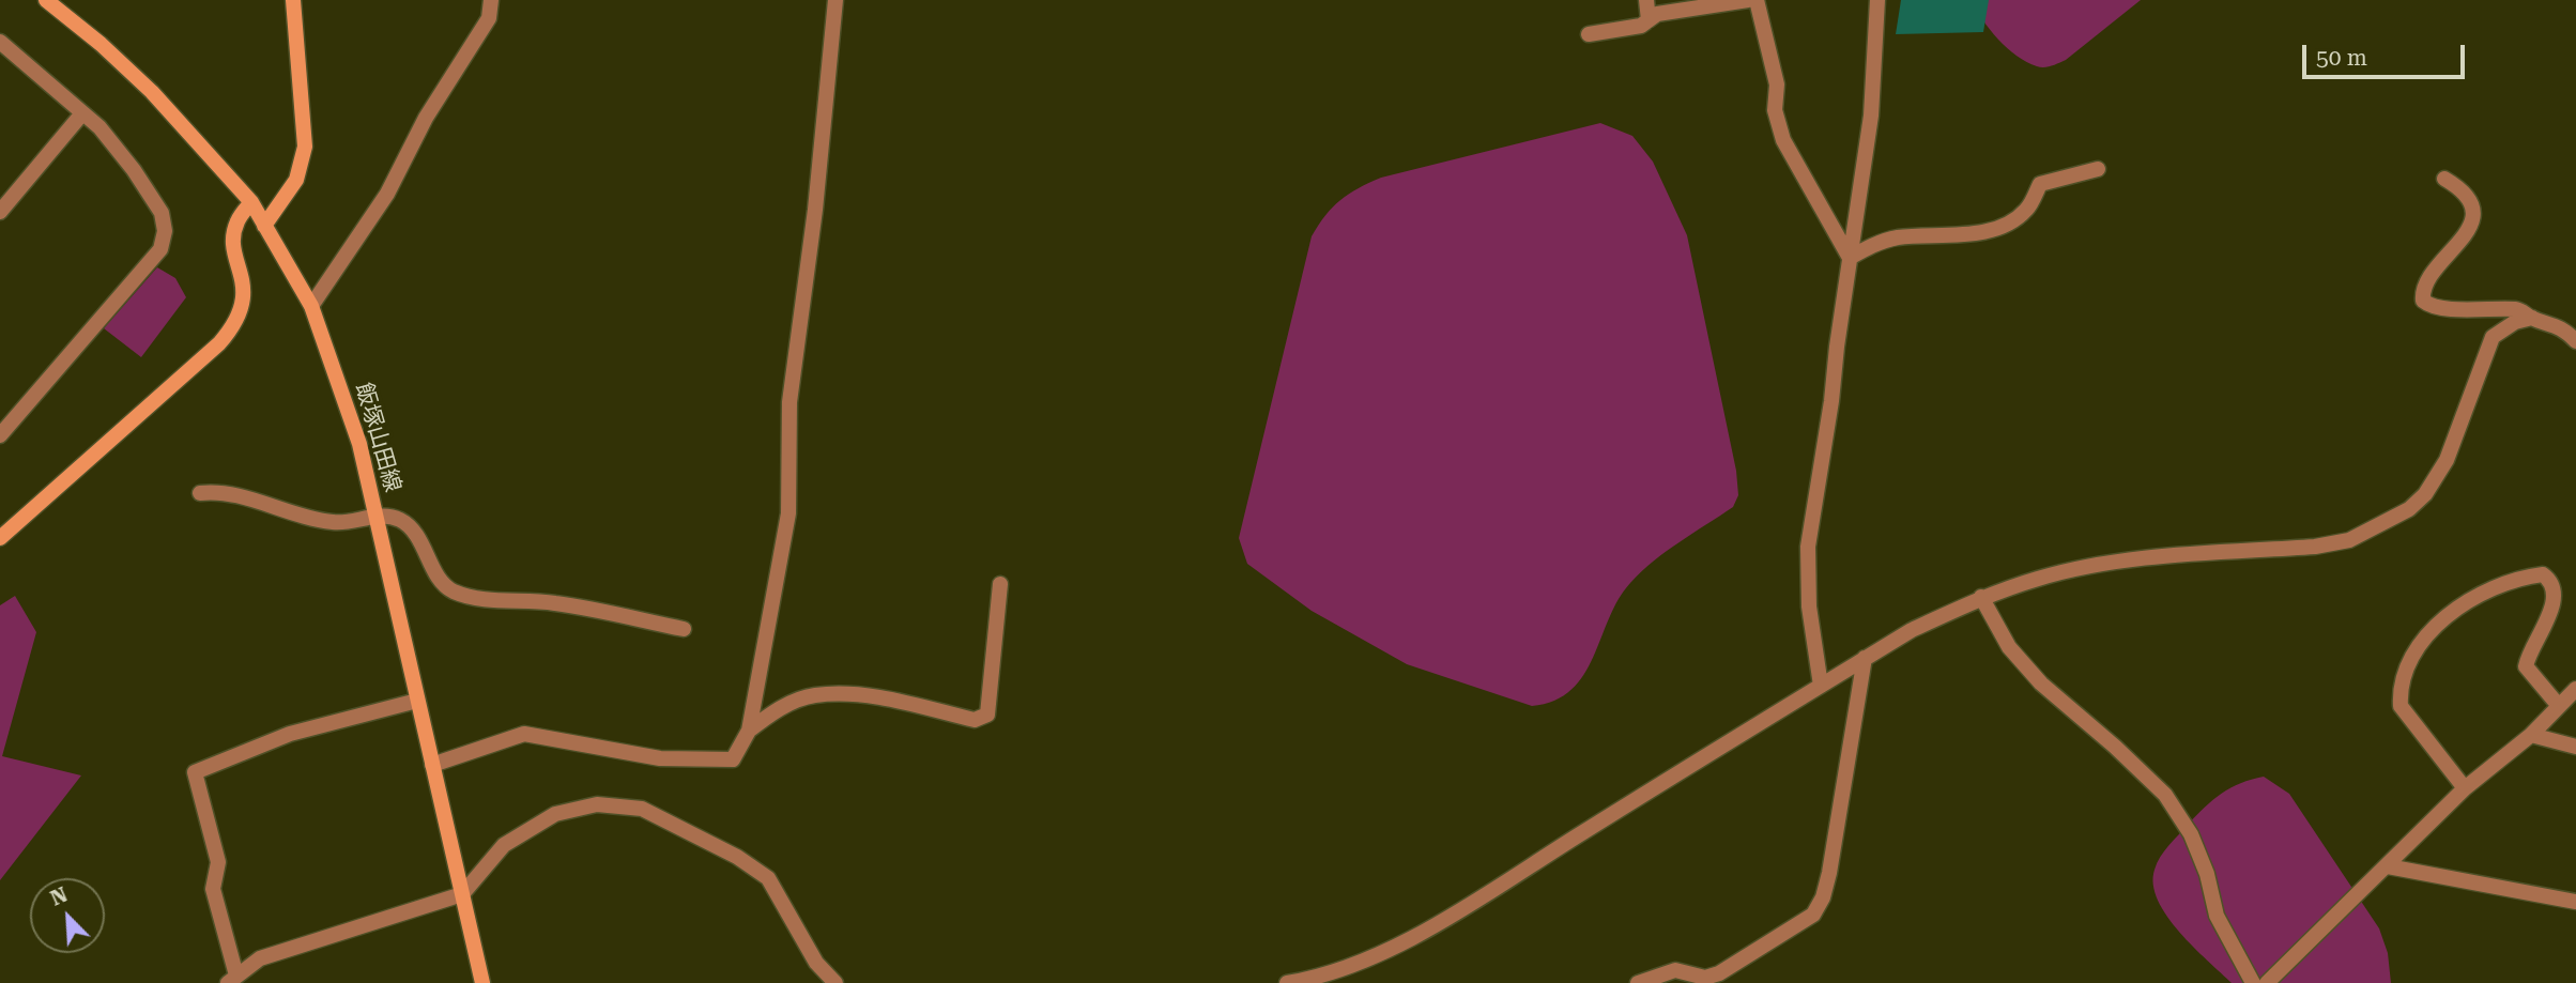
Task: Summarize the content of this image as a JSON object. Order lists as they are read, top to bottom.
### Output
{
  "streets": {
    "main road": ["飯塚山田線"]
  },
  "scale_bar": "50 m",
  "north": "top left"
}
